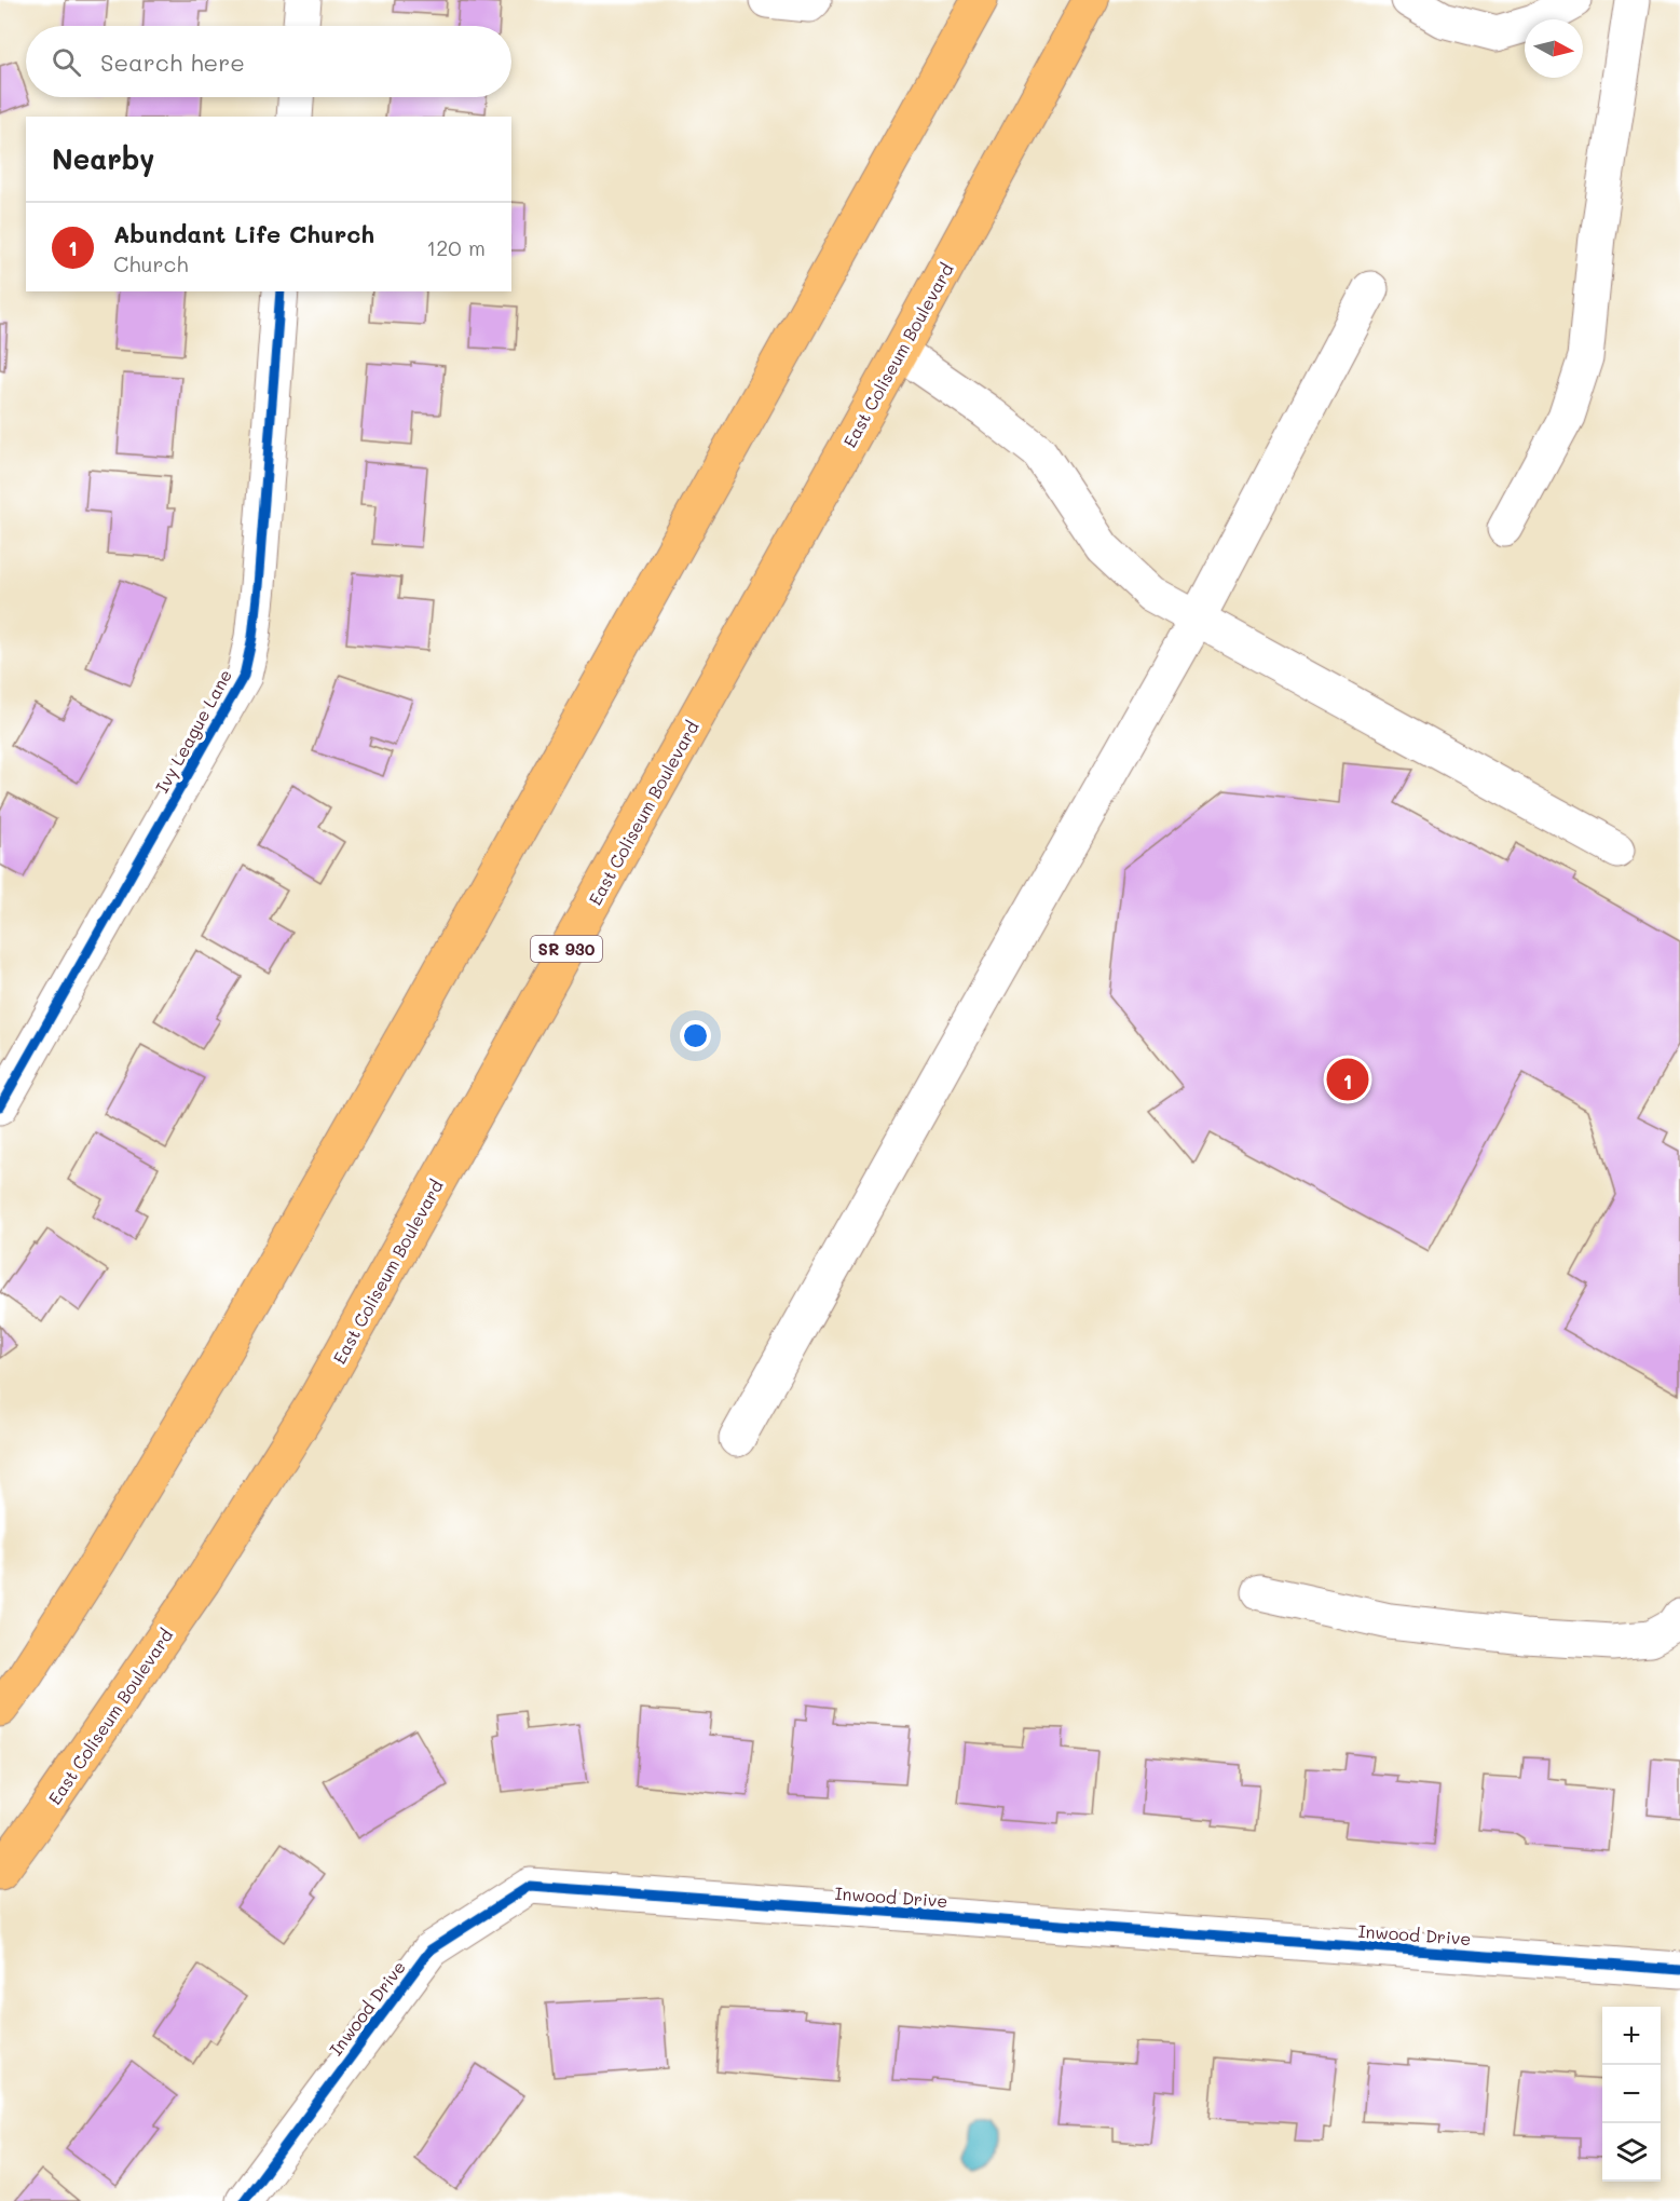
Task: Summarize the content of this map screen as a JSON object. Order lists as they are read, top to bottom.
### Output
{
  "streets": {
    "highway": ["East Coliseum Boulevard", "SR 930"],
    "street": ["Ivy League Lane", "Inwood Drive"]
  },
  "north": "right",
  "page": {
    "search": "Search here",
    "heading": "Nearby",
    "list": [
      {
        "mark": "1",
        "name": "Abundant Life Church",
        "note": "Church",
        "value": "120 m"
      }
    ],
    "pins": "1",
    "map_buttons": ["+", "−"]
  }
}
